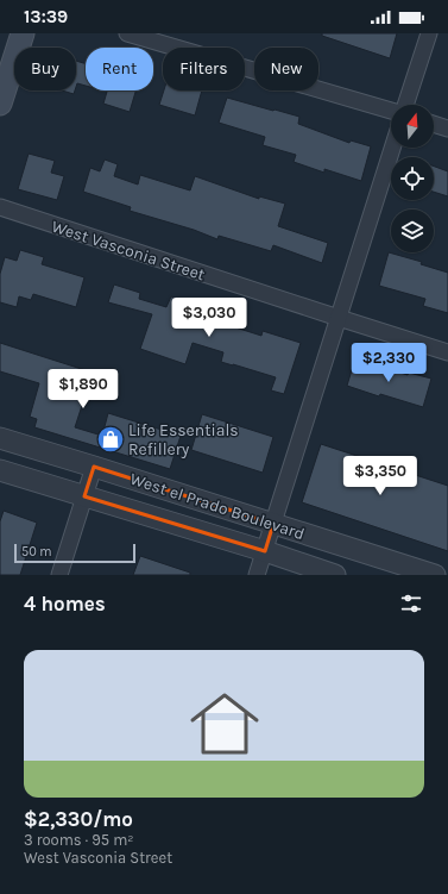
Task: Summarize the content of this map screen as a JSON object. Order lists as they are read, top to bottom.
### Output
{
  "streets": {
    "street": ["West Vasconia Street", "West el Prado Boulevard"]
  },
  "places": {
    "shop": ["Life Essentials Refillery"]
  },
  "scale_bar": "50 m",
  "north": "top",
  "page": {
    "status": "13:39",
    "chip": [
      "Buy",
      "Rent",
      "Filters",
      "New"
    ],
    "price": [
      "$3,030",
      "$2,330",
      "$1,890",
      "$3,350"
    ],
    "scale": "50 m",
    "heading": "4 homes",
    "list": [
      {
        "name": "$2,330/mo",
        "note": "3 rooms · 95 m² · West Vasconia Street"
      }
    ]
  }
}
